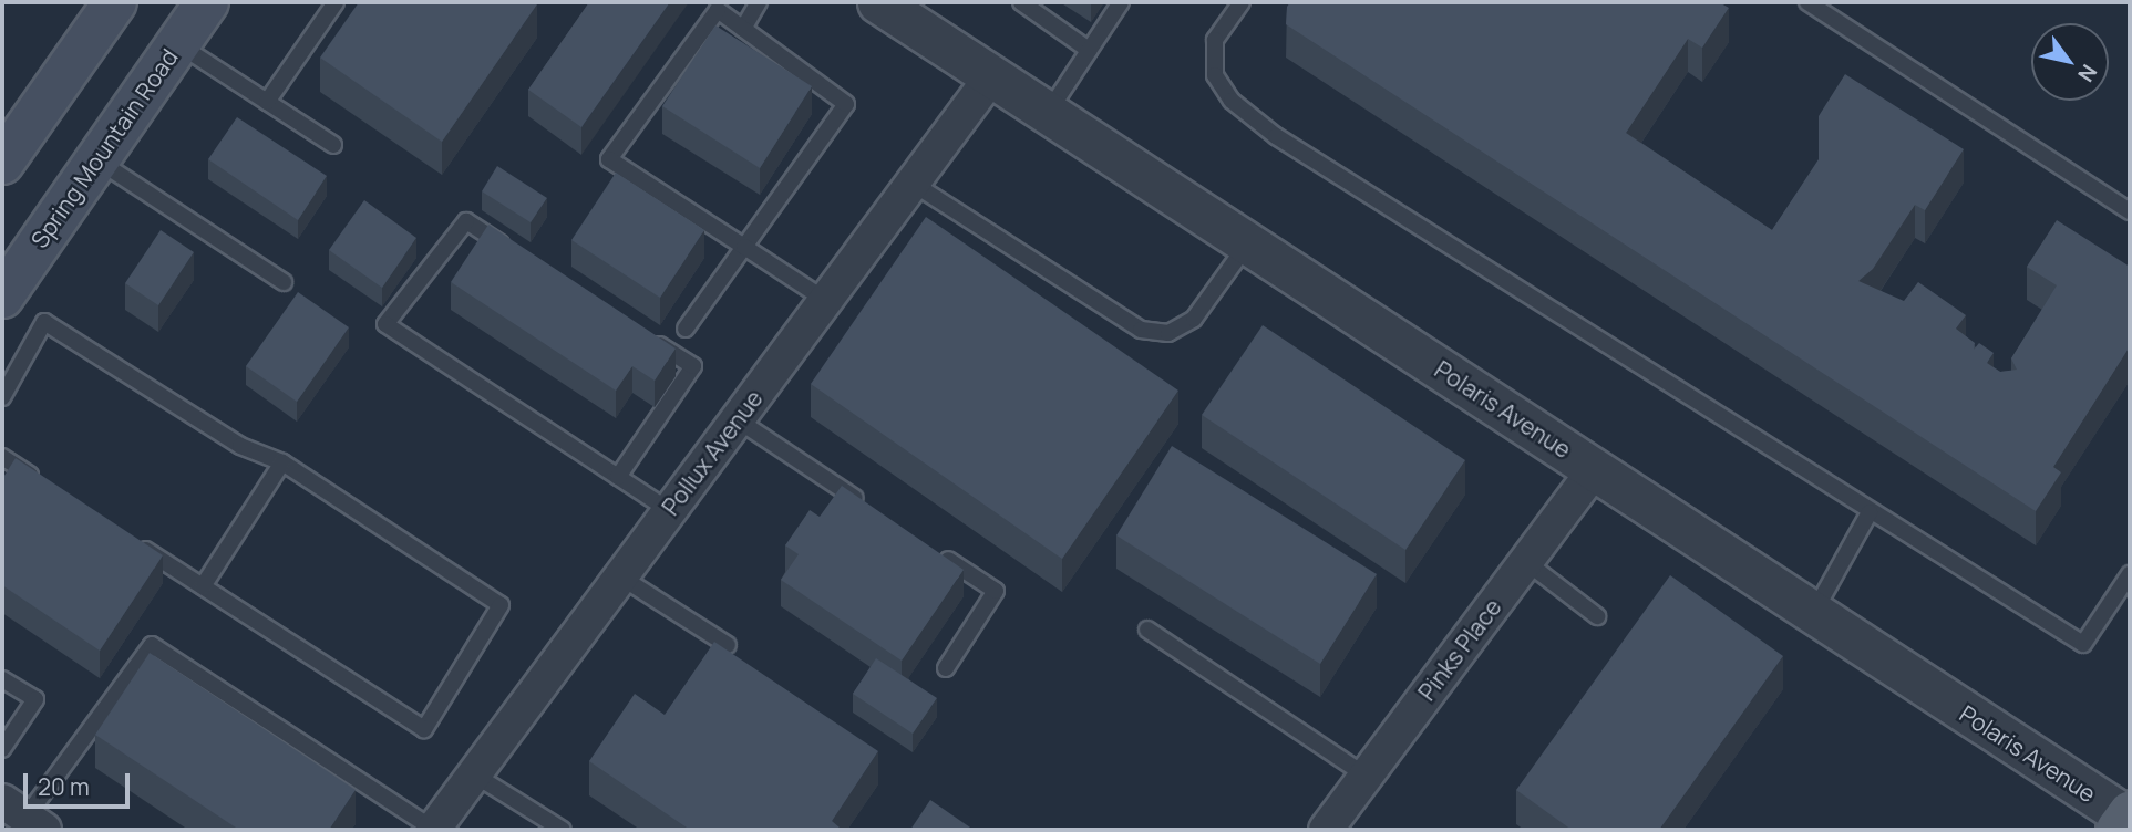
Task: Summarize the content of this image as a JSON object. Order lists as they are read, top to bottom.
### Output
{
  "streets": {
    "main road": ["Spring Mountain Road"],
    "street": ["Polaris Avenue", "Pollux Avenue", "Pinks Place"]
  },
  "crossings": [
    ["Polaris Avenue", "Pollux Avenue"],
    ["Polaris Avenue", "Pinks Place"]
  ],
  "scale_bar": "20 m",
  "north": "bottom right"
}
